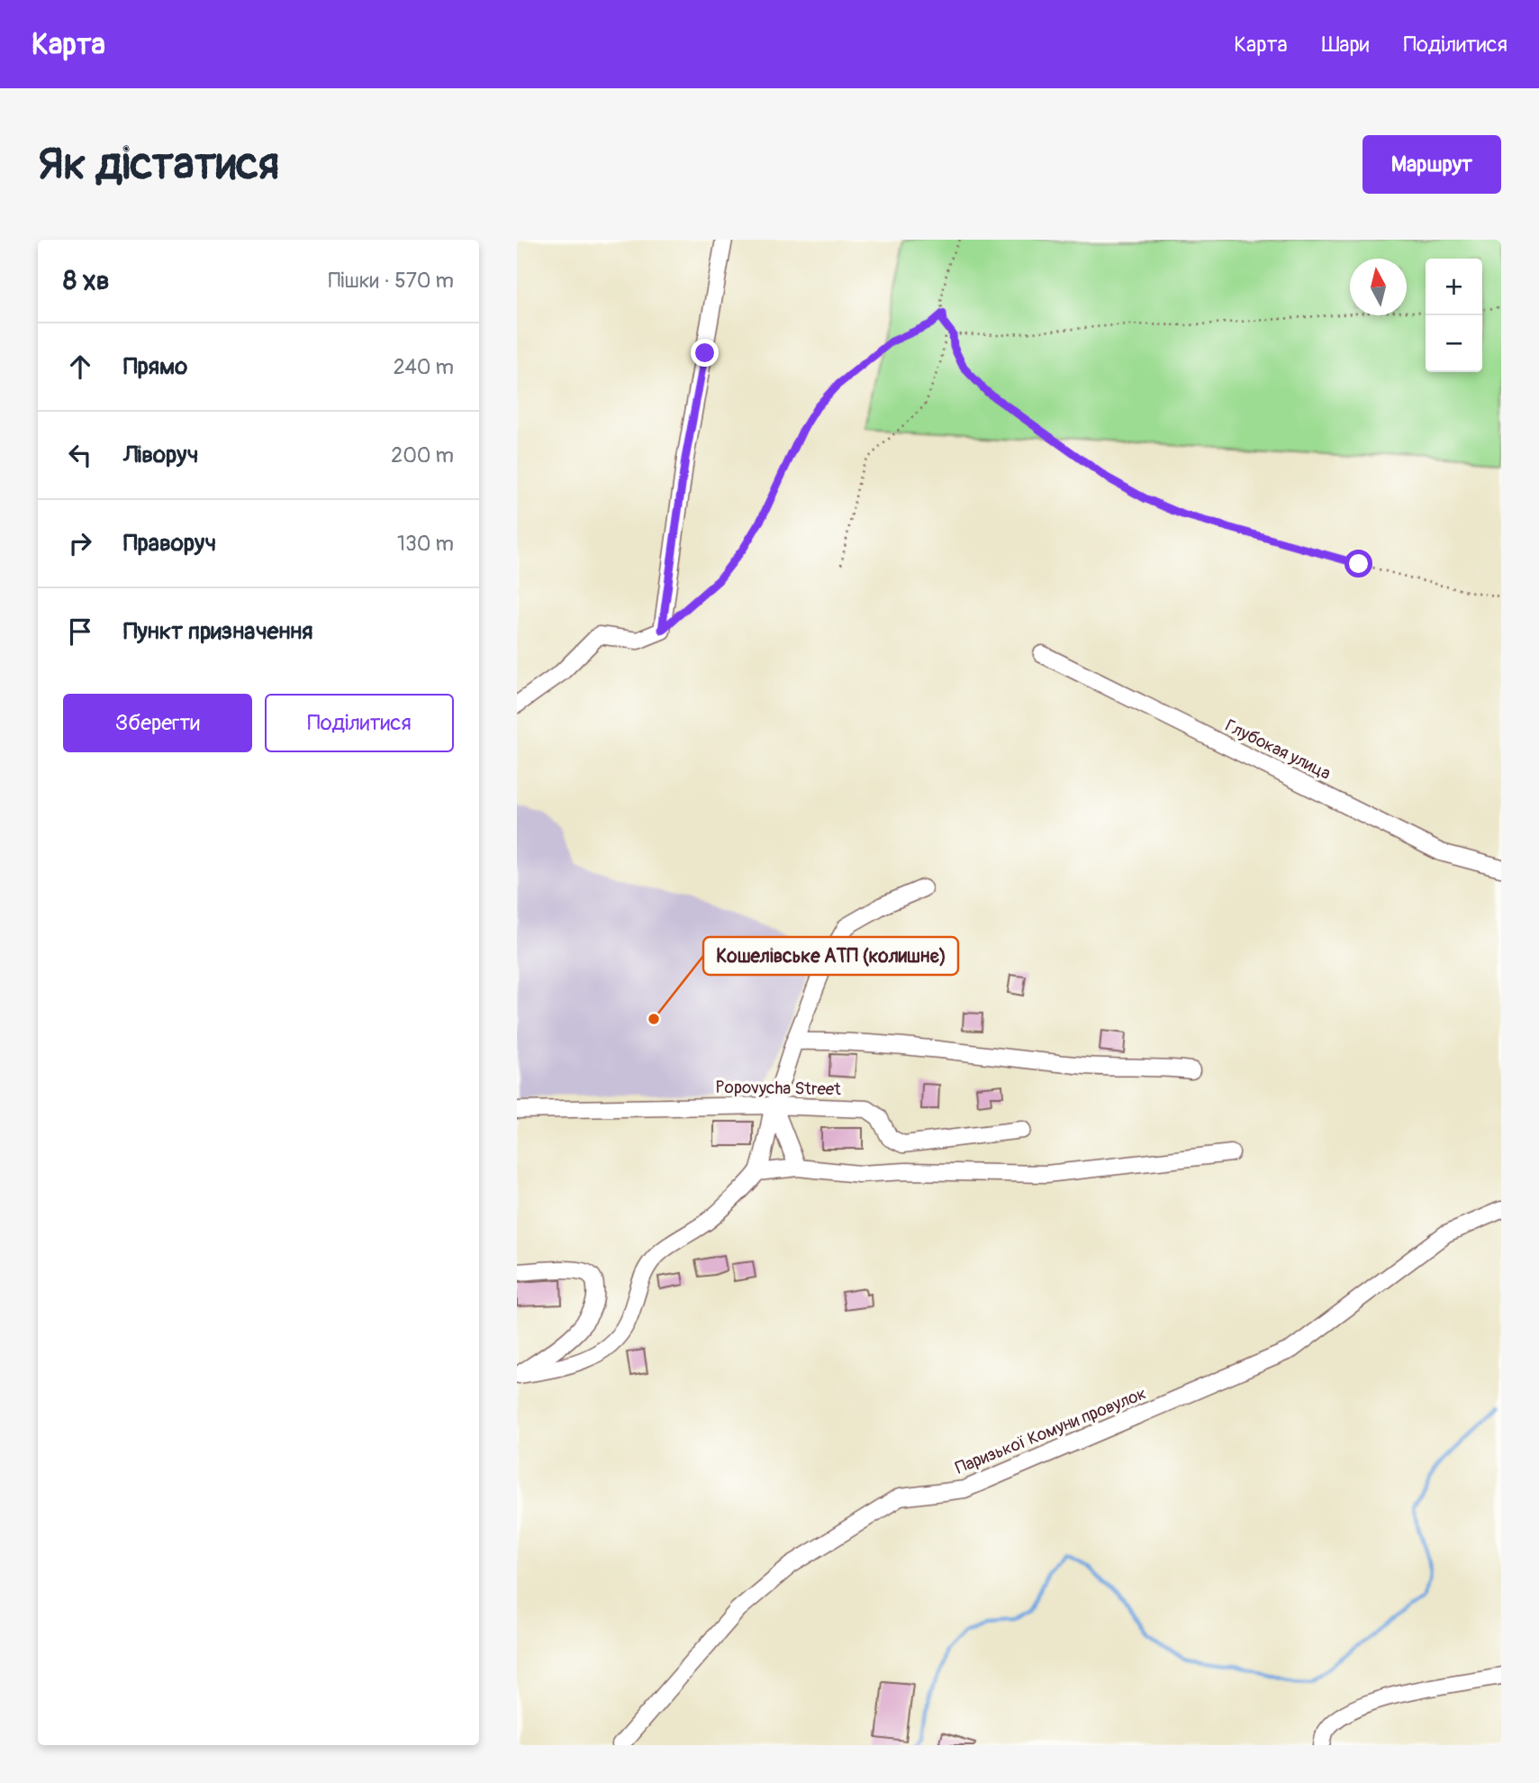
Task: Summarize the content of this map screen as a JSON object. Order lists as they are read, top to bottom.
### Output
{
  "streets": {
    "street": ["Глубокая улица", "Popovycha Street", "Паризької Комуни провулок"]
  },
  "places": ["Кошелівське АТП (колишнє)"],
  "north": "top",
  "page": {
    "header": "Карта",
    "nav": ["Карта", "Шари", "Поділитися"],
    "buttons": [
      "Маршрут",
      ["Зберегти", "Поділитися"]
    ],
    "title": "Як дістатися",
    "heading": ["8 хв", "Пішки · 570 m"],
    "map_buttons": ["+", "−"],
    "list": [
      ["Прямо", "240 m"],
      ["Ліворуч", "200 m"],
      ["Праворуч", "130 m"],
      "Пункт призначення"
    ]
  }
}
